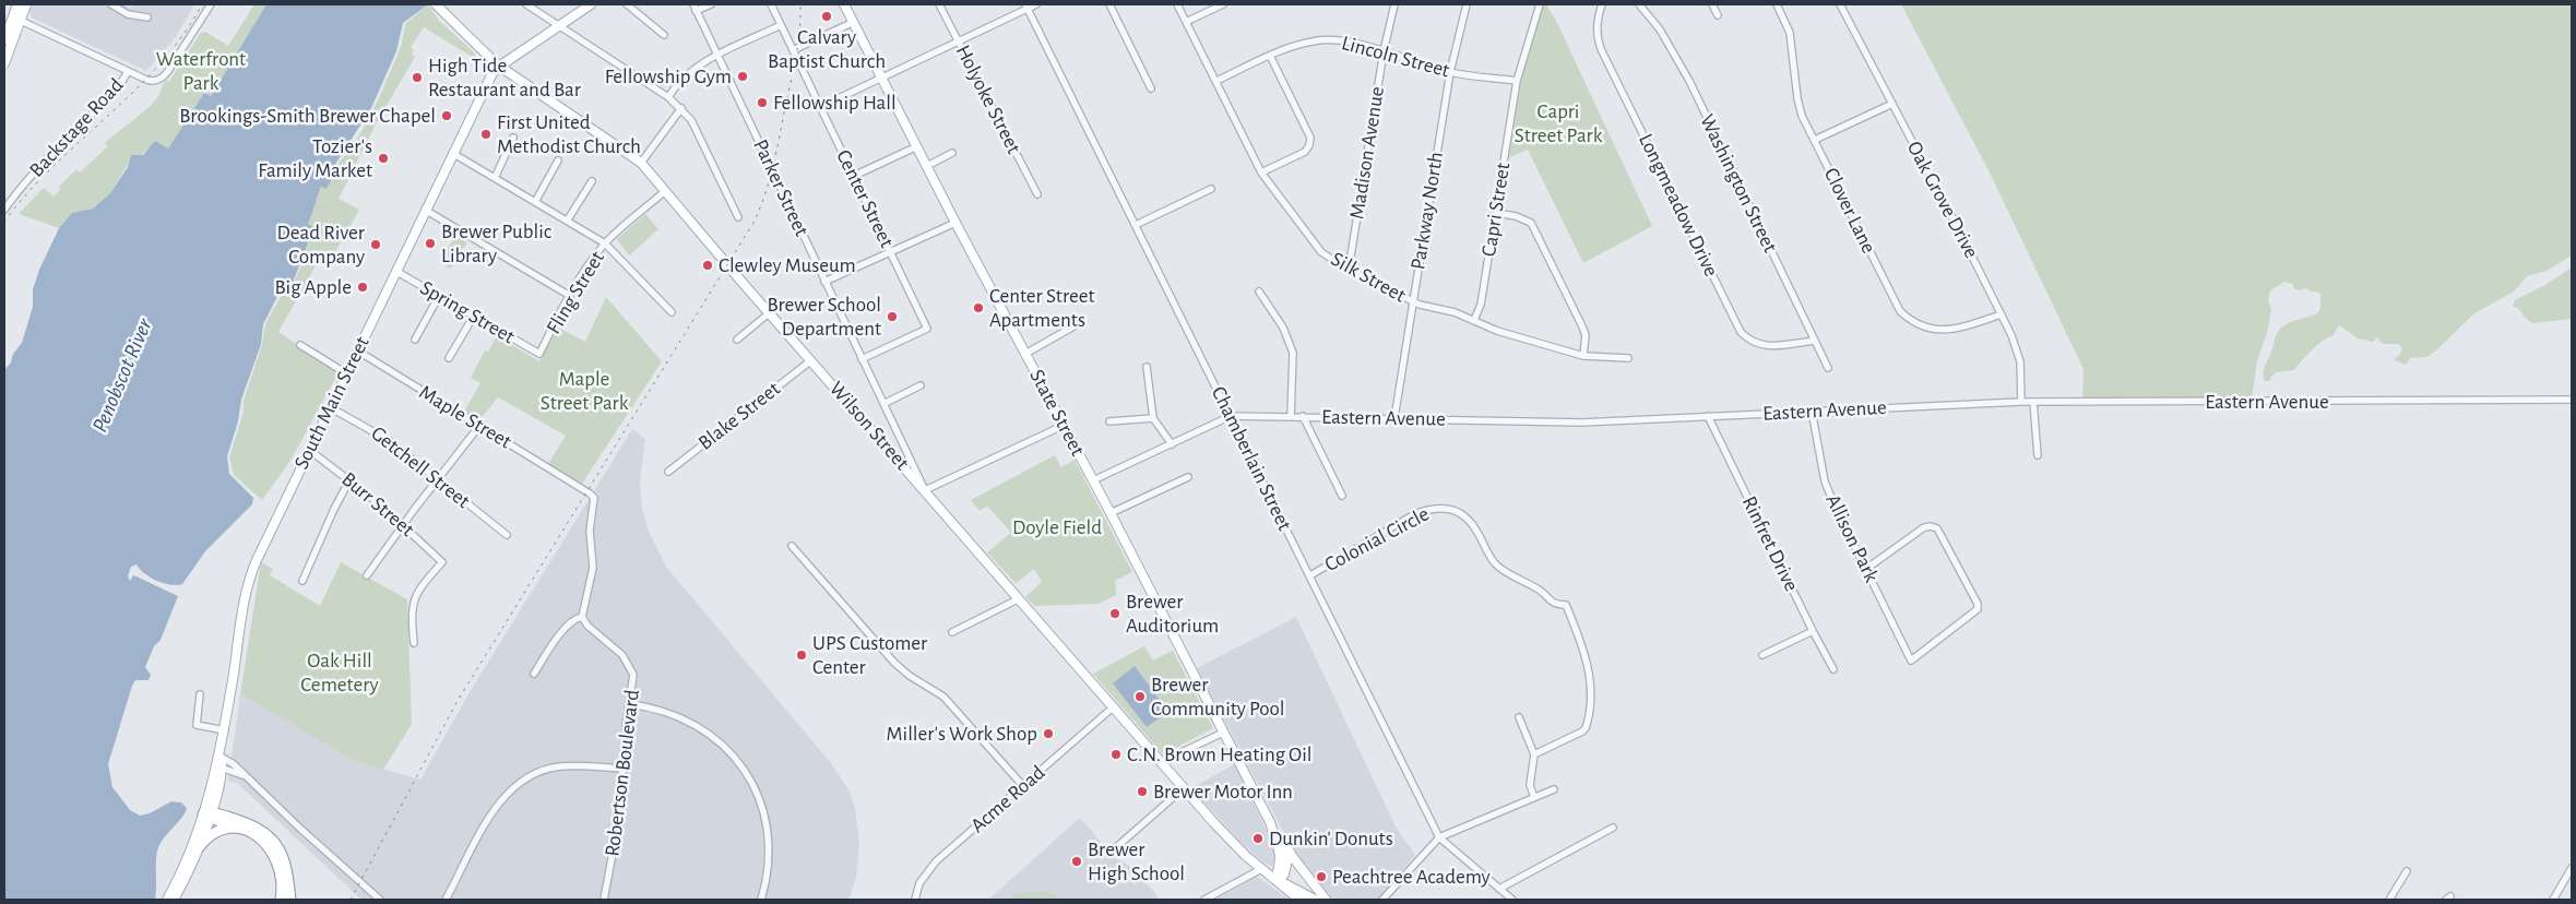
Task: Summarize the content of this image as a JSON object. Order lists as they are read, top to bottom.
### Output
{
  "streets": {
    "main road": ["South Main Street", "State Street", "Wilson Street"],
    "street": [
      "Lincoln Street",
      "Holyoke Street",
      "Backstage Road",
      "Madison Avenue",
      "Washington Street",
      "Parker Street",
      "Center Street",
      "Oak Grove Drive",
      "Longmeadow Drive",
      "Capri Street",
      "Parkway North",
      "Clover Lane",
      "Silk Street",
      "Fling Street",
      "Spring Street",
      "Eastern Avenue",
      "Blake Street",
      "Maple Street",
      "Chamberlain Street",
      "Getchell Street",
      "Burr Street",
      "Allison Park",
      "Colonial Circle",
      "Rinfret Drive",
      "Robertson Boulevard",
      "Acme Road"
    ]
  },
  "crossings": [
    ["Lincoln Street", "Madison Avenue"],
    ["Lincoln Street", "Capri Street"],
    ["Lincoln Street", "Parkway North"],
    ["Lincoln Street", "Silk Street"],
    ["Madison Avenue", "Silk Street"],
    ["Washington Street", "Longmeadow Drive"],
    ["Parker Street", "Center Street"],
    ["Parker Street", "Wilson Street"],
    ["Oak Grove Drive", "Clover Lane"],
    ["Oak Grove Drive", "Eastern Avenue"],
    ["Capri Street", "Silk Street"],
    ["Parkway North", "Silk Street"],
    ["Parkway North", "Eastern Avenue"],
    ["Fling Street", "Spring Street"],
    ["Fling Street", "Wilson Street"],
    ["Spring Street", "South Main Street"],
    ["Eastern Avenue", "State Street"],
    ["Eastern Avenue", "Chamberlain Street"],
    ["Eastern Avenue", "Allison Park"],
    ["Eastern Avenue", "Rinfret Drive"],
    ["South Main Street", "Maple Street"],
    ["South Main Street", "Wilson Street"],
    ["South Main Street", "Getchell Street"],
    ["South Main Street", "Burr Street"],
    ["State Street", "Wilson Street"],
    ["Blake Street", "Wilson Street"],
    ["Maple Street", "Robertson Boulevard"],
    ["Wilson Street", "Acme Road"],
    ["Chamberlain Street", "Colonial Circle"]
  ],
  "water": ["Penobscot River"],
  "parks": [
    "Waterfront Park",
    "Capri Street Park",
    "Maple Street Park",
    "Doyle Field",
    "Oak Hill Cemetery"
  ],
  "places": [
    "Calvary Baptist Church",
    "Fellowship Gym",
    "High Tide Restaurant and Bar",
    "Fellowship Hall",
    "Brookings-Smith Brewer Chapel",
    "First United Methodist Church",
    "Tozier's Family Market",
    "Brewer Public Library",
    "Dead River Company",
    "Clewley Museum",
    "Big Apple",
    "Center Street Apartments",
    "Brewer School Department",
    "Brewer Auditorium",
    "UPS Customer Center",
    "Brewer Community Pool",
    "Miller's Work Shop",
    "C.N. Brown Heating Oil",
    "Brewer Motor Inn",
    "Dunkin' Donuts",
    "Brewer High School",
    "Peachtree Academy"
  ]
}
